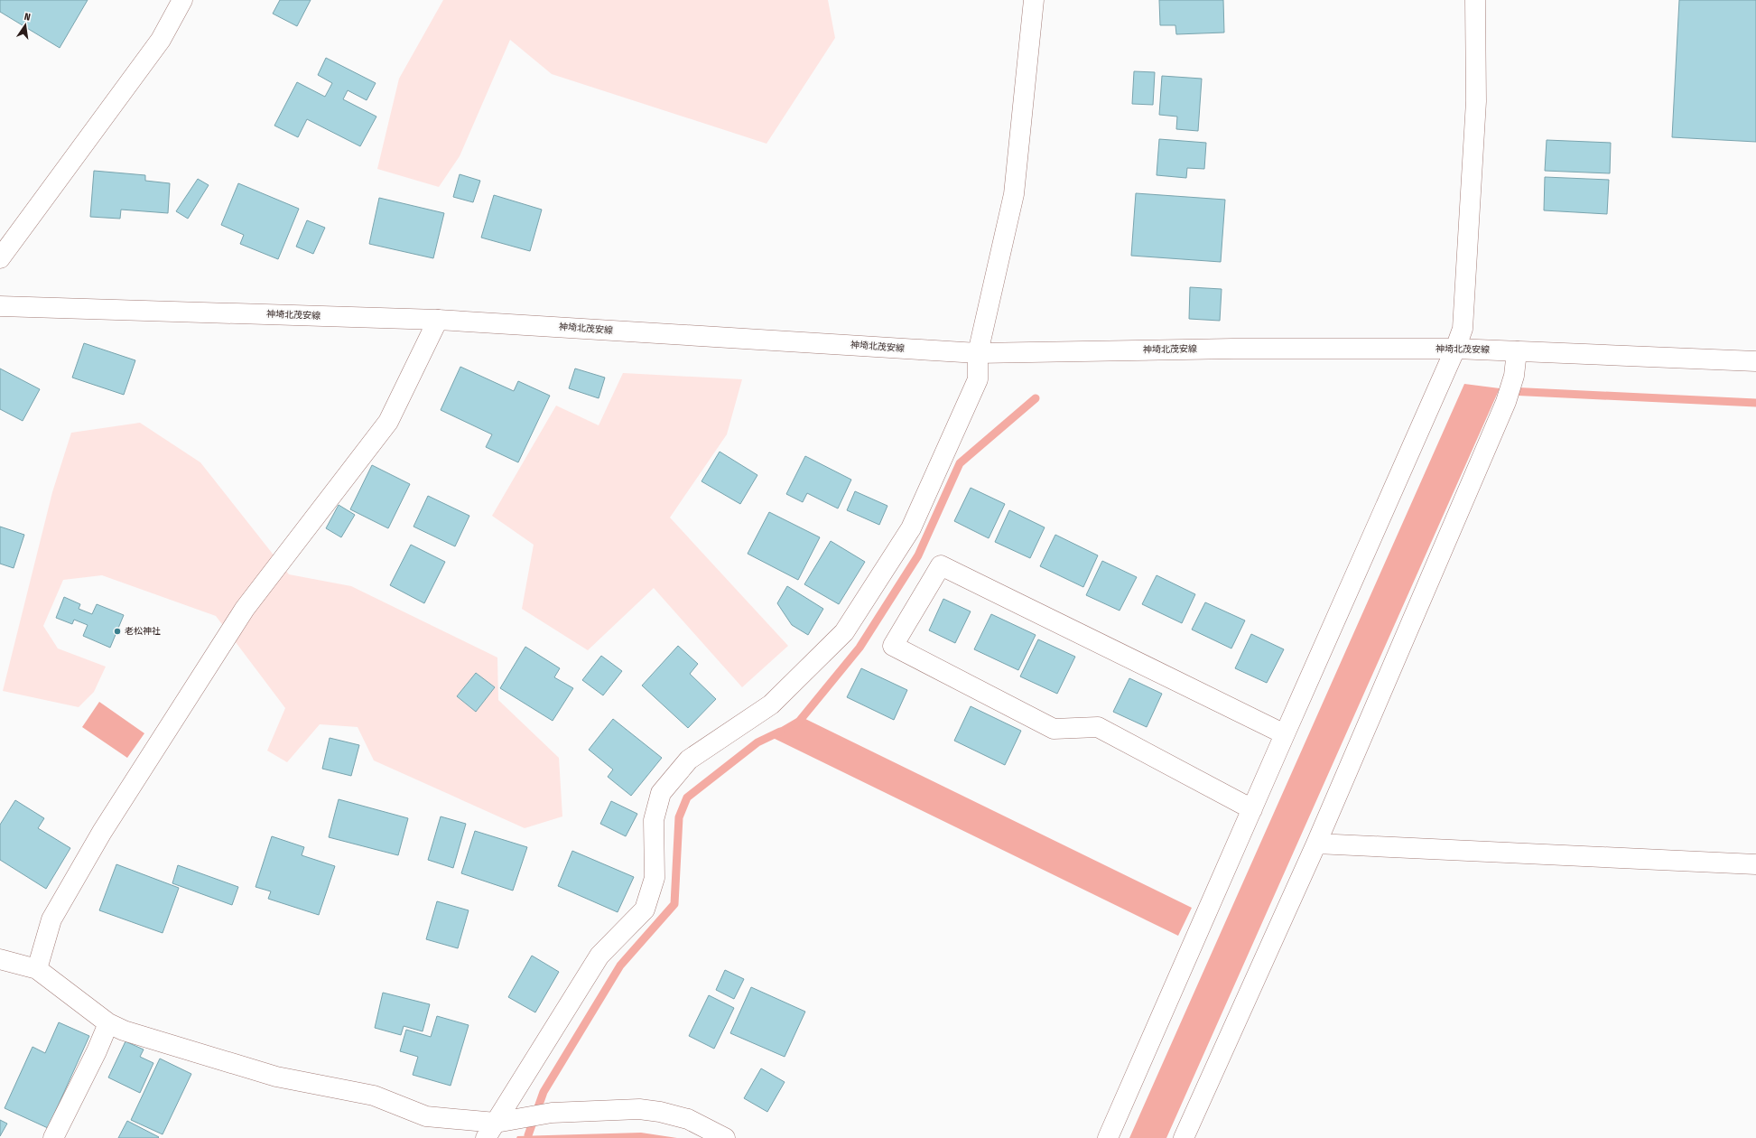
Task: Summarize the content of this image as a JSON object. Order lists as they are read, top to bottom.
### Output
{
  "streets": {
    "street": ["神埼北茂安線"]
  },
  "places": ["老松神社"],
  "north": "top"
}
